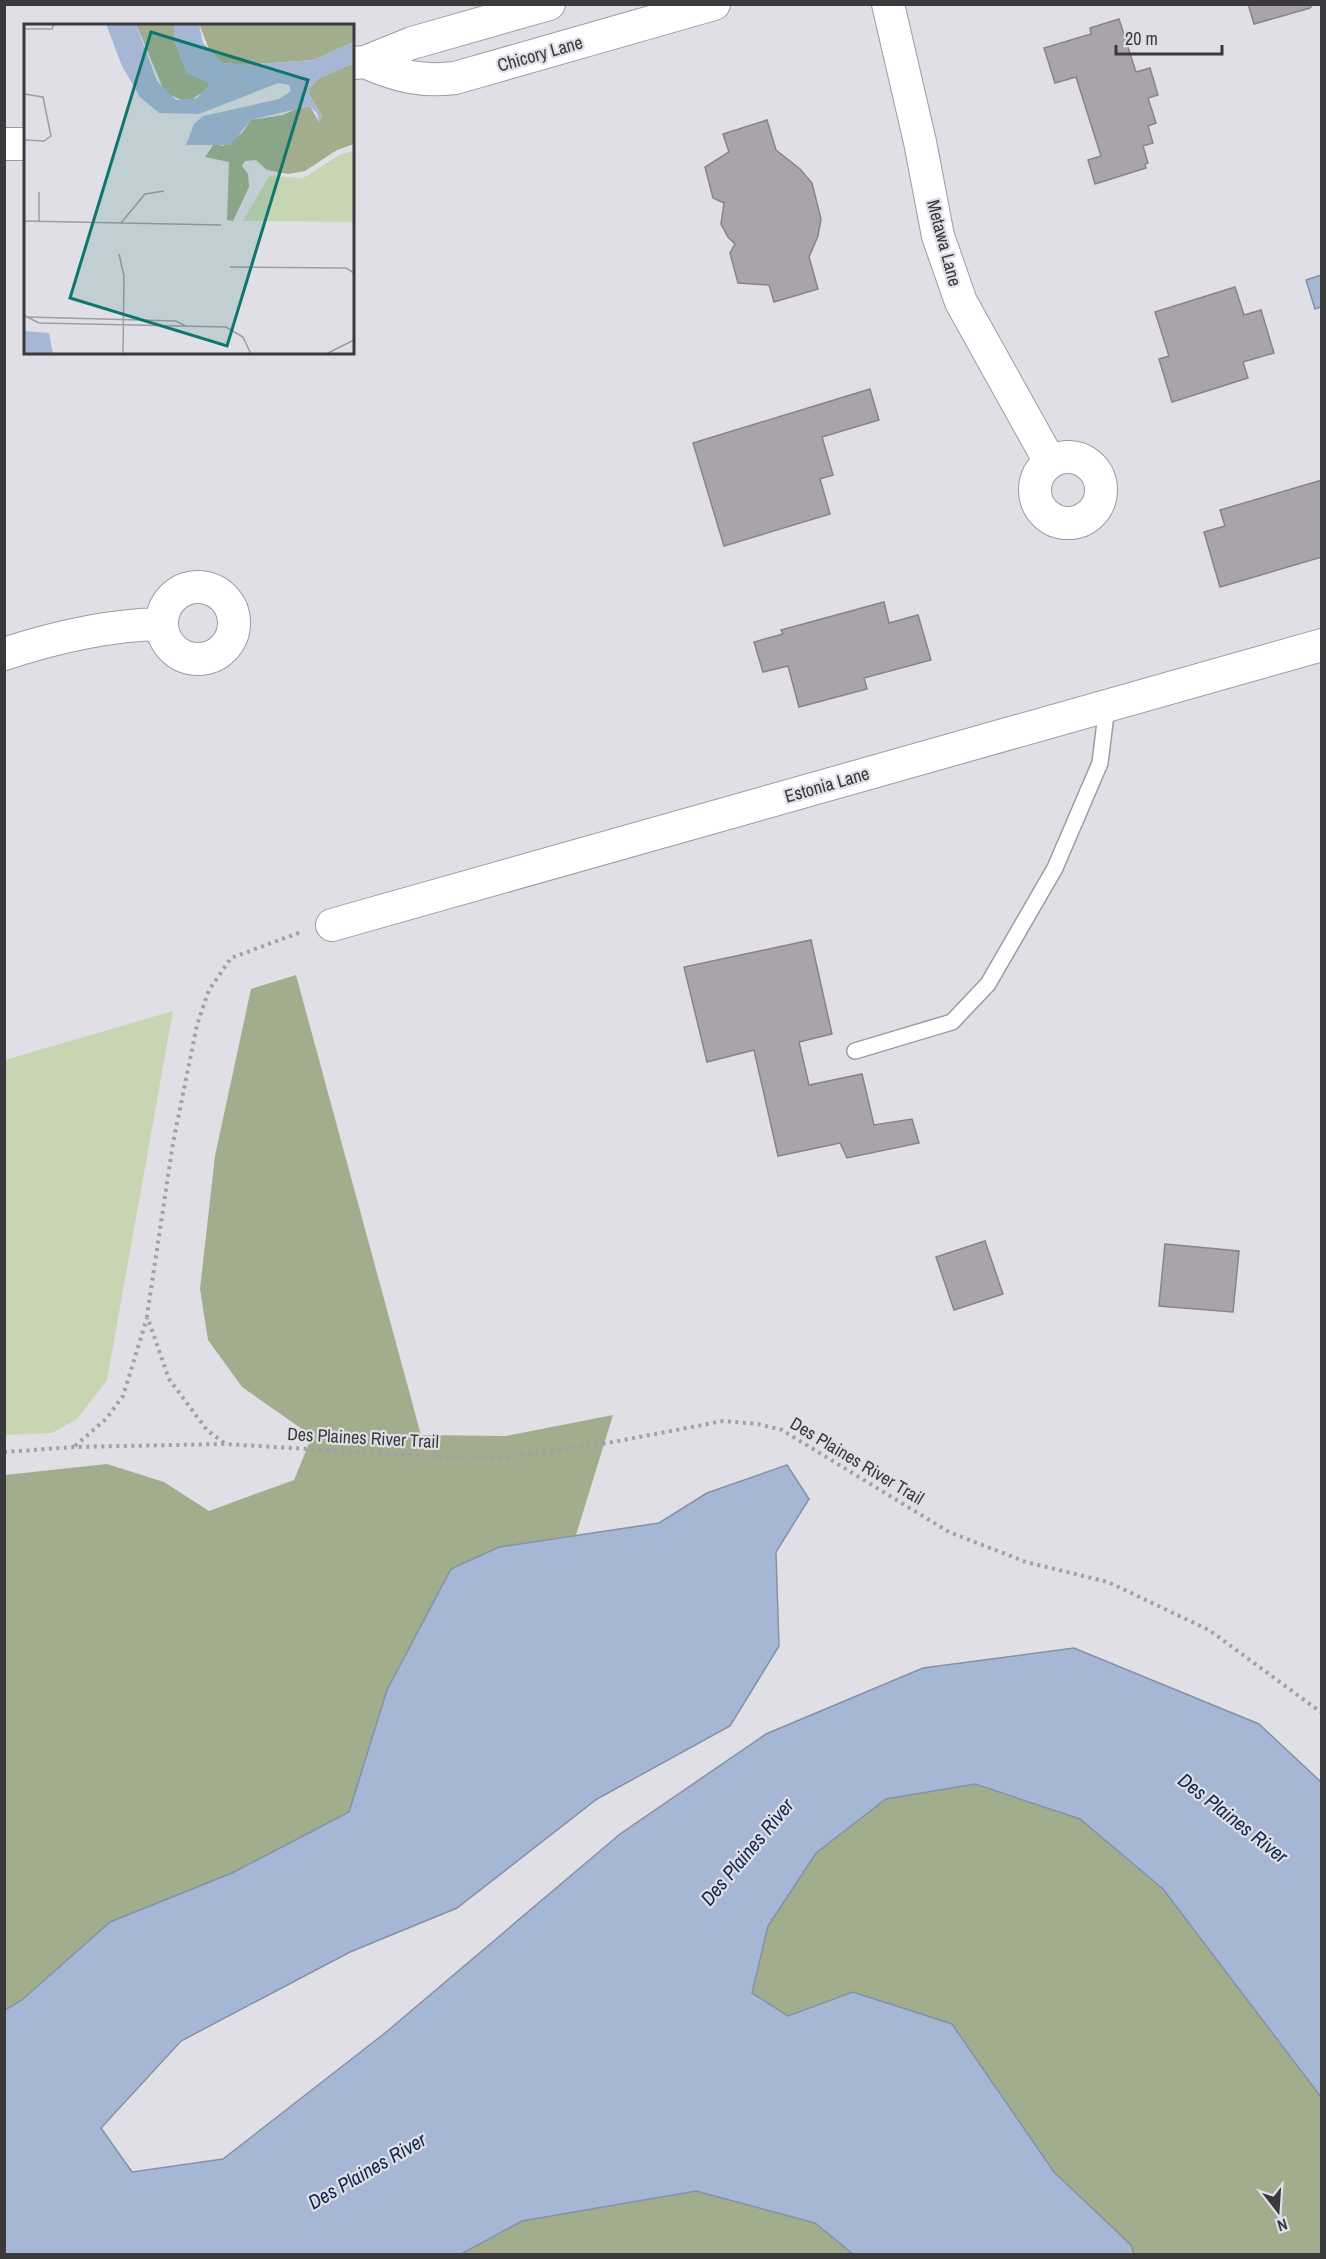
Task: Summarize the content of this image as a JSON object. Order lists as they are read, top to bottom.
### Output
{
  "streets": {
    "street": ["Chicory Lane", "Metawa Lane", "Estonia Lane"],
    "path": ["Des Plaines River Trail"]
  },
  "water": ["Des Plaines River"],
  "scale_bar": "20 m",
  "north": "bottom"
}
